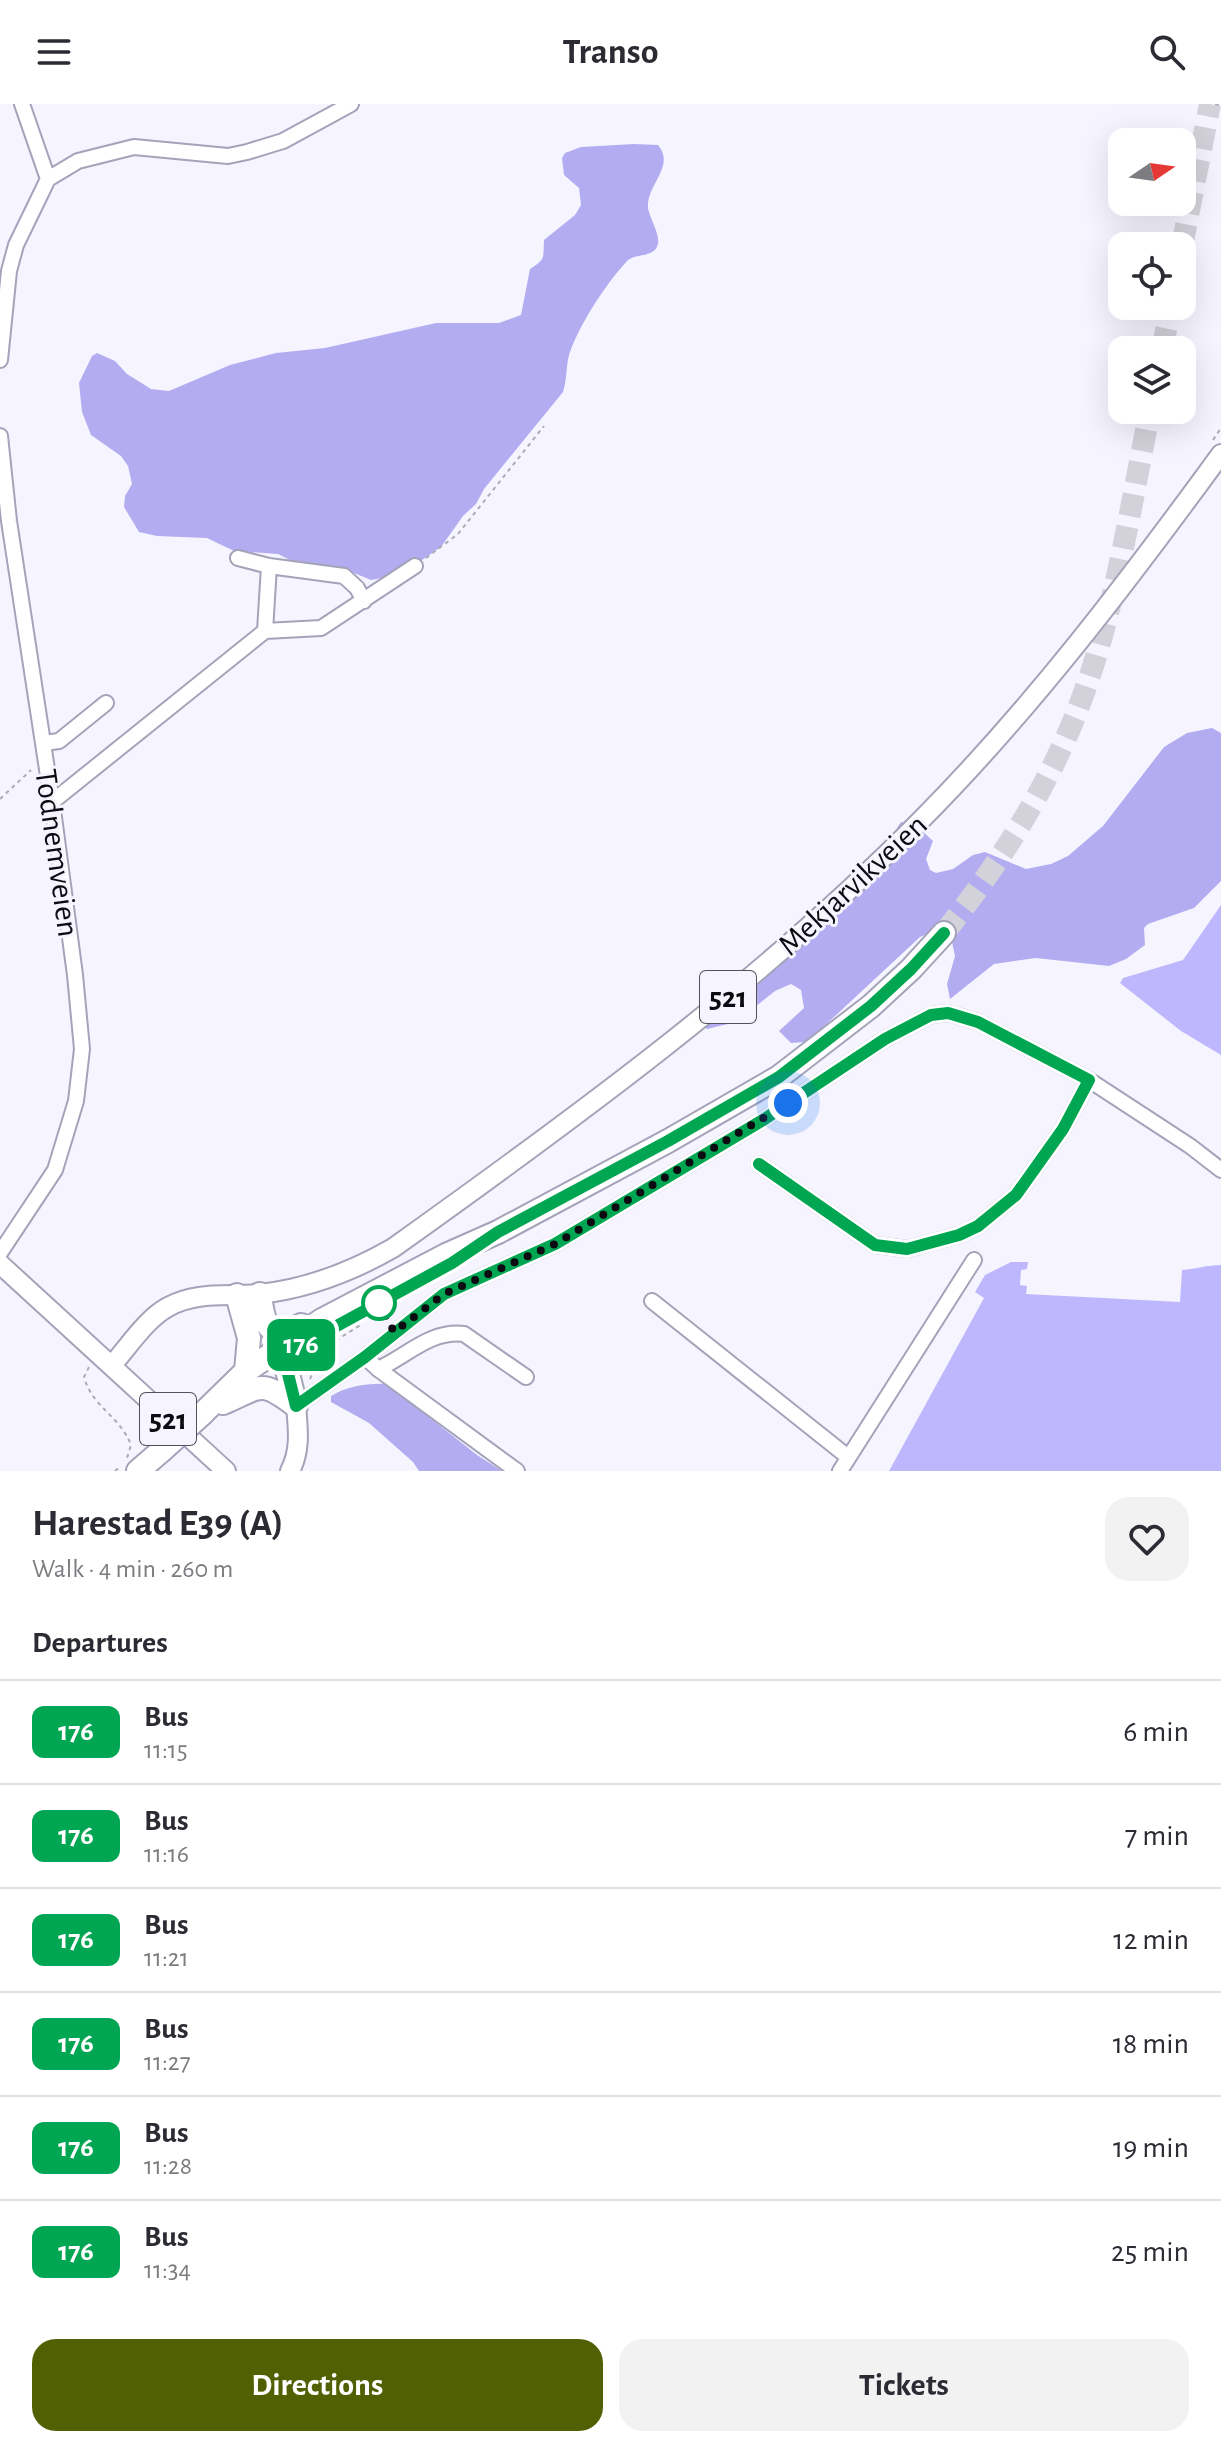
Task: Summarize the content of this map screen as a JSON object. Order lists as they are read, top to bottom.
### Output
{
  "streets": {
    "main road": ["Mekjarvikveien", "521"],
    "street": ["Todnemveien"]
  },
  "crossings": [
    ["Mekjarvikveien", "521"]
  ],
  "lines": ["bus line 176"],
  "north": "right",
  "page": {
    "header": "Transo",
    "on_map": "176",
    "heading": [
      ["Harestad E39 (A)", "Walk · 4 min · 260 m"],
      "Departures"
    ],
    "list": [
      {
        "mark": "176",
        "name": "Bus",
        "note": "11:15",
        "value": "6 min"
      },
      {
        "mark": "176",
        "name": "Bus",
        "note": "11:16",
        "value": "7 min"
      },
      {
        "mark": "176",
        "name": "Bus",
        "note": "11:21",
        "value": "12 min"
      },
      {
        "mark": "176",
        "name": "Bus",
        "note": "11:27",
        "value": "18 min"
      },
      {
        "mark": "176",
        "name": "Bus",
        "note": "11:28",
        "value": "19 min"
      },
      {
        "mark": "176",
        "name": "Bus",
        "note": "11:34",
        "value": "25 min"
      }
    ],
    "buttons": ["Directions", "Tickets"]
  }
}
